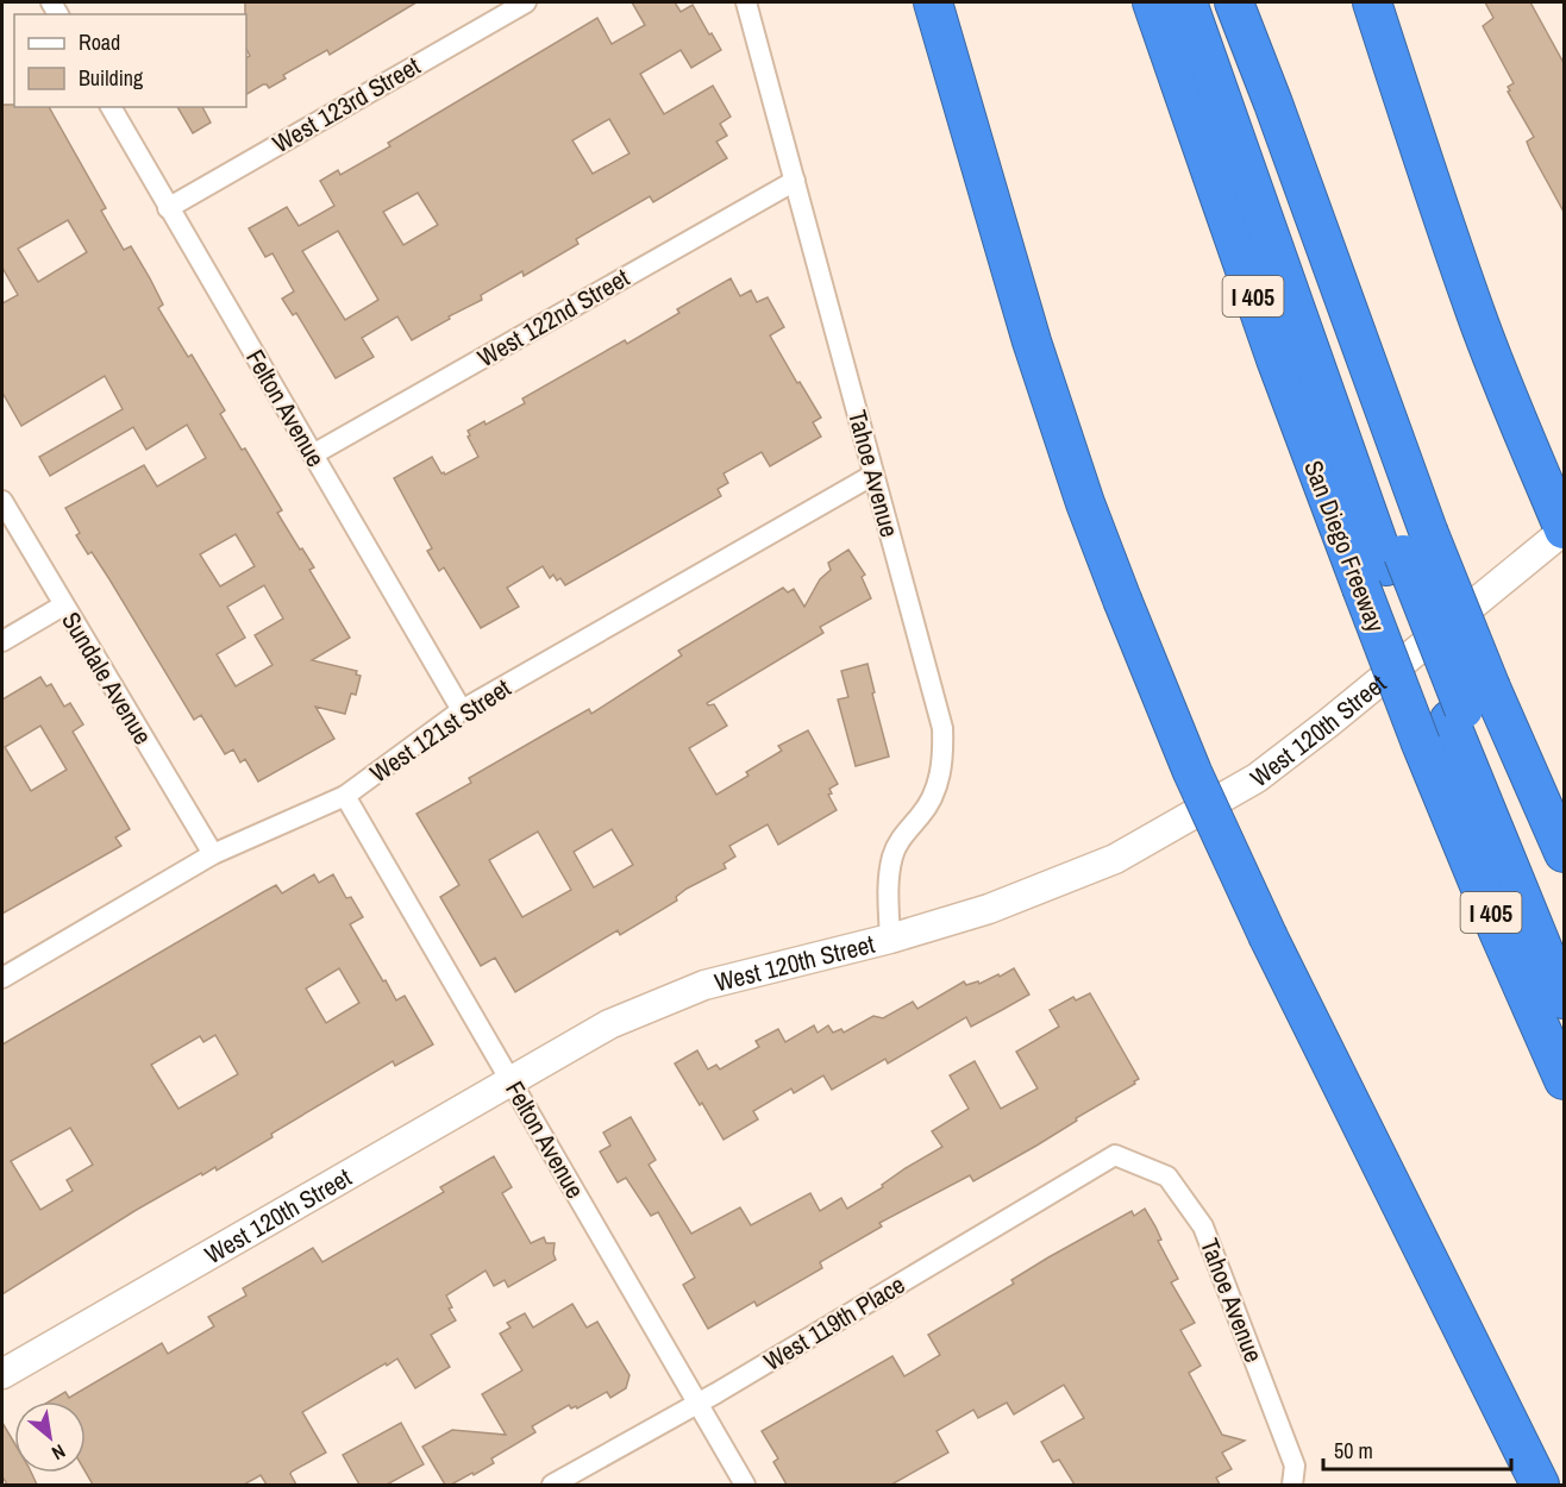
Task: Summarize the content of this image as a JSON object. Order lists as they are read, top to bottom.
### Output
{
  "streets": {
    "highway": ["I 405", "San Diego Freeway"],
    "main road": ["West 120th Street"],
    "street": [
      "West 123rd Street",
      "West 122nd Street",
      "Felton Avenue",
      "Tahoe Avenue",
      "Sundale Avenue",
      "West 121st Street",
      "West 119th Place"
    ]
  },
  "crossings": [
    ["West 123rd Street", "Felton Avenue"],
    ["West 122nd Street", "Felton Avenue"],
    ["West 122nd Street", "Tahoe Avenue"],
    ["Felton Avenue", "West 120th Street"],
    ["Felton Avenue", "West 121st Street"],
    ["Felton Avenue", "West 119th Place"],
    ["Tahoe Avenue", "West 120th Street"],
    ["Tahoe Avenue", "West 121st Street"],
    ["Tahoe Avenue", "West 119th Place"],
    ["Sundale Avenue", "West 121st Street"]
  ],
  "legend": ["Road", "Building"],
  "scale_bar": "50 m",
  "north": "bottom right"
}
